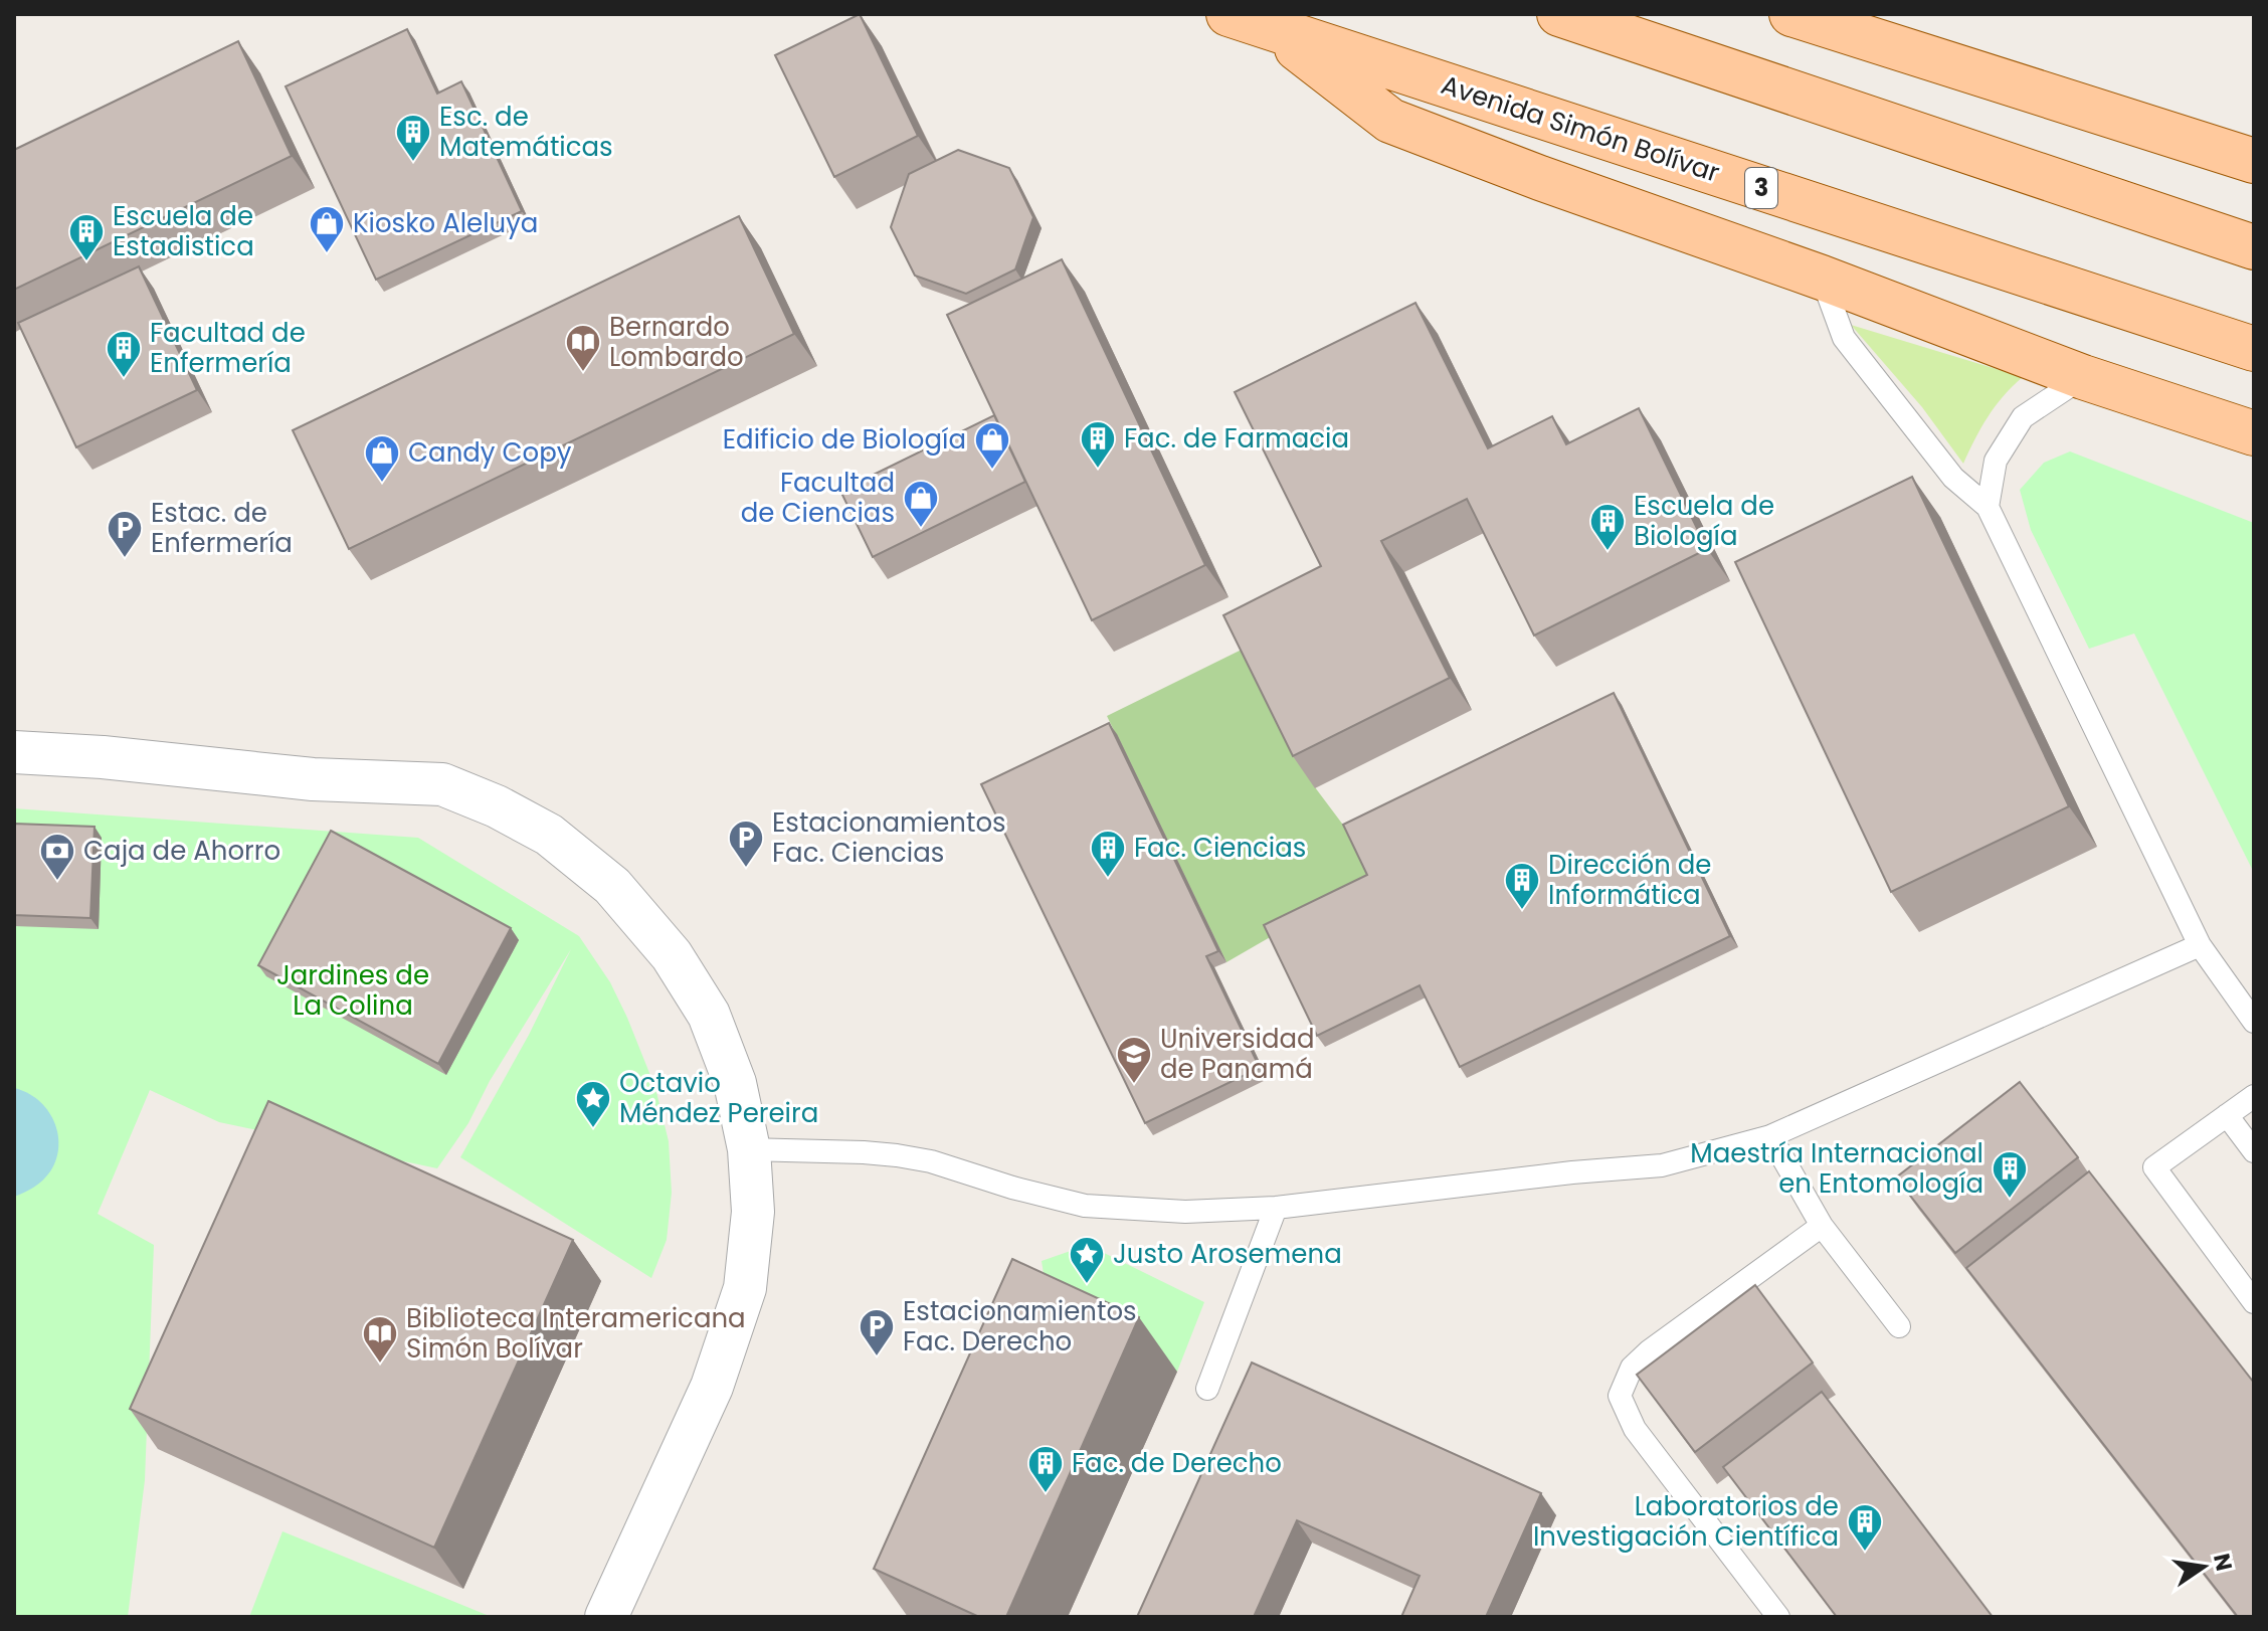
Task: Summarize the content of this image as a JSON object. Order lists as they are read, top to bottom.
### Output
{
  "streets": {
    "main road": ["Avenida Simón Bolívar", "3"]
  },
  "parks": ["Jardines de La Colina"],
  "places": {
    "building": [
      "Esc. de Matemáticas",
      "Escuela de Estadistica",
      "Facultad de Enfermería",
      "Fac. de Farmacia",
      "Escuela de Biología",
      "Fac. Ciencias",
      "Dirección de Informática",
      "Maestría Internacional en Entomología",
      "Fac. de Derecho",
      "Laboratorios de Investigación Científica"
    ],
    "shop": [
      "Kiosko Aleluya",
      "Edificio de Biología",
      "Candy Copy",
      "Facultad de Ciencias"
    ],
    "library": ["Bernardo Lombardo", "Biblioteca Interamericana Simón Bolívar"],
    "parking": ["Estac. de Enfermería", "Estacionamientos Fac. Ciencias", "Estacionamientos Fac. Derecho"],
    "bank": ["Caja de Ahorro"],
    "school or university": ["Universidad de Panamá"],
    "place": ["Octavio Méndez Pereira", "Justo Arosemena"]
  },
  "north": "right"
}
